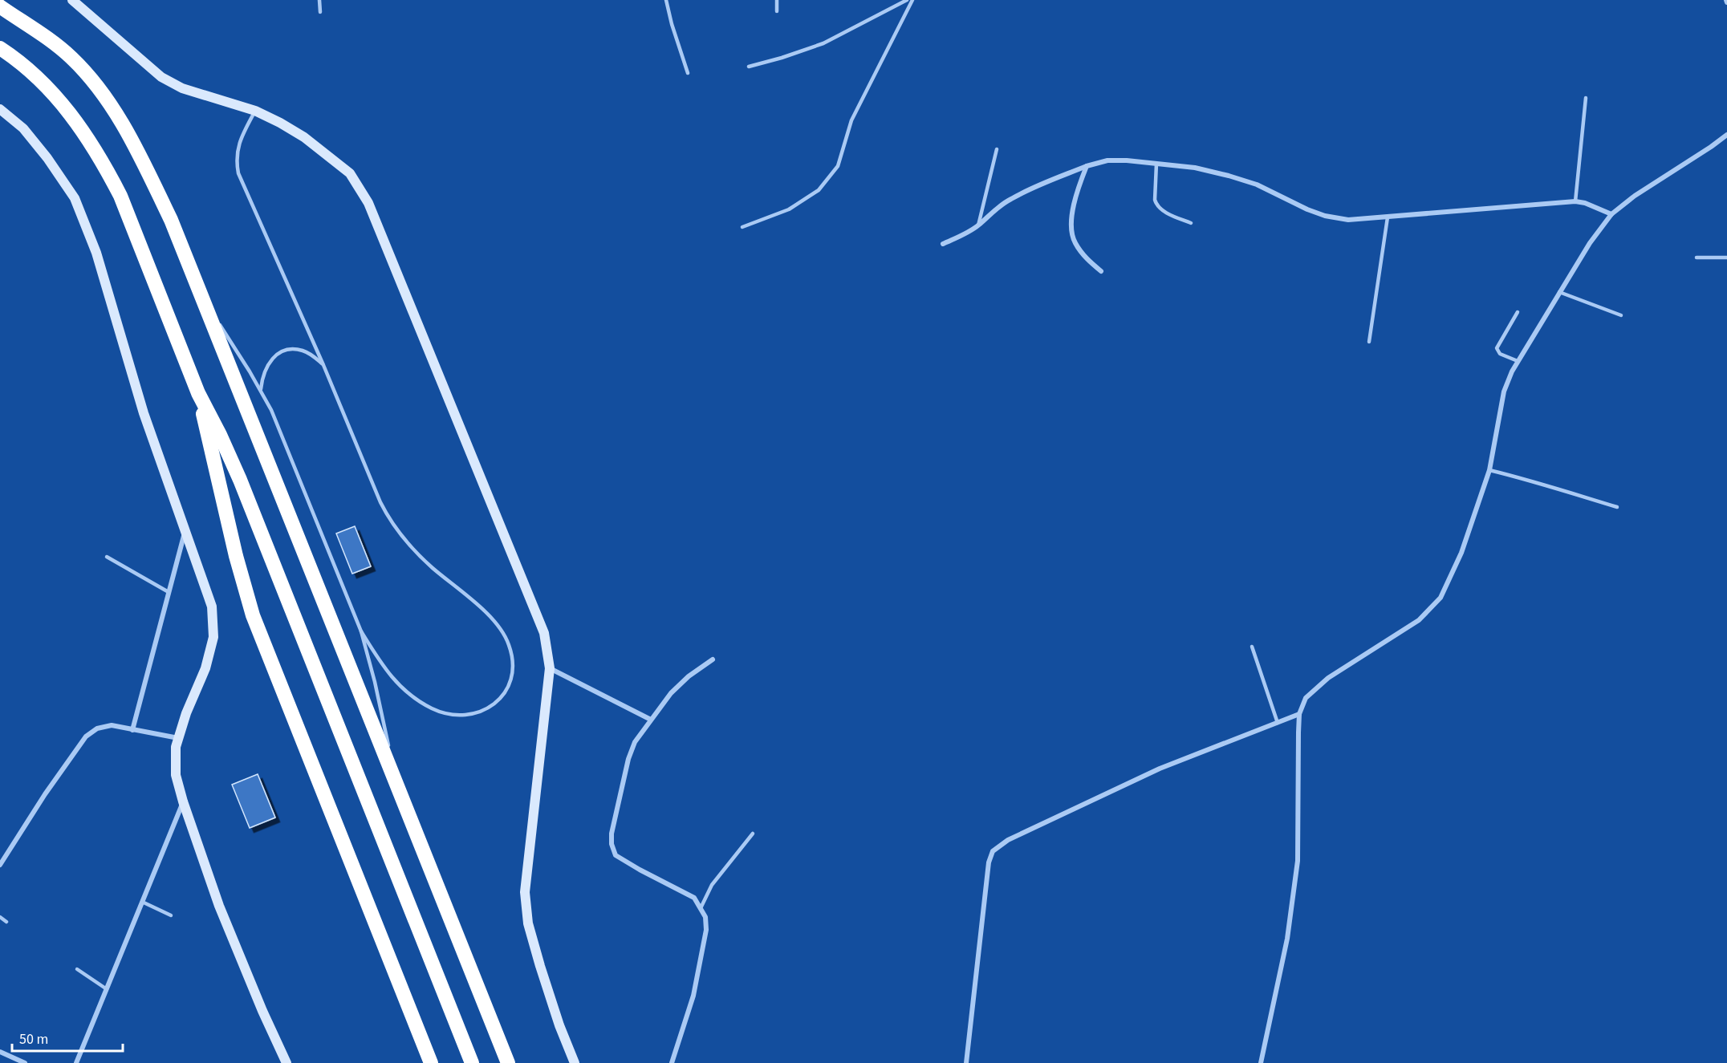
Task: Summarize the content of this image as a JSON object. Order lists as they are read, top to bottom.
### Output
{
  "scale_bar": "50 m"
}
